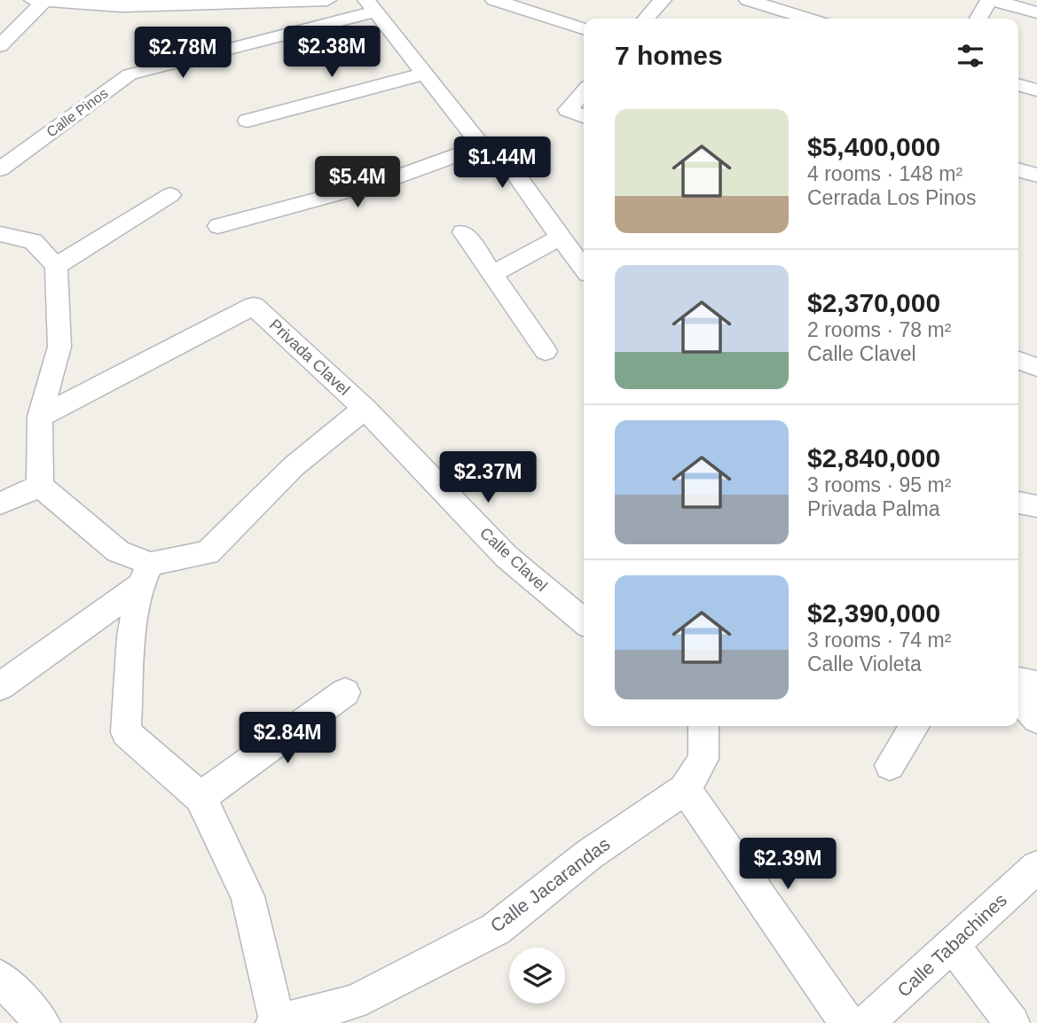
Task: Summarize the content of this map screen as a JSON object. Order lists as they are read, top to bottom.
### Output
{
  "streets": {
    "street": [
      "Calle Pinos",
      "Privada Clavel",
      "Calle Clavel",
      "Calle Jacarandas",
      "Calle Tabachines"
    ]
  },
  "crossings": [
    ["Privada Clavel", "Calle Clavel"]
  ],
  "page": {
    "heading": "7 homes",
    "price": [
      "$2.38M",
      "$2.78M",
      "$1.44M",
      "$5.4M",
      "$2.37M",
      "$2.84M",
      "$2.39M"
    ],
    "list": [
      {
        "name": "$5,400,000",
        "note": "4 rooms · 148 m² · Cerrada Los Pinos"
      },
      {
        "name": "$2,370,000",
        "note": "2 rooms · 78 m² · Calle Clavel"
      },
      {
        "name": "$2,840,000",
        "note": "3 rooms · 95 m² · Privada Palma"
      },
      {
        "name": "$2,390,000",
        "note": "3 rooms · 74 m² · Calle Violeta"
      }
    ]
  }
}
